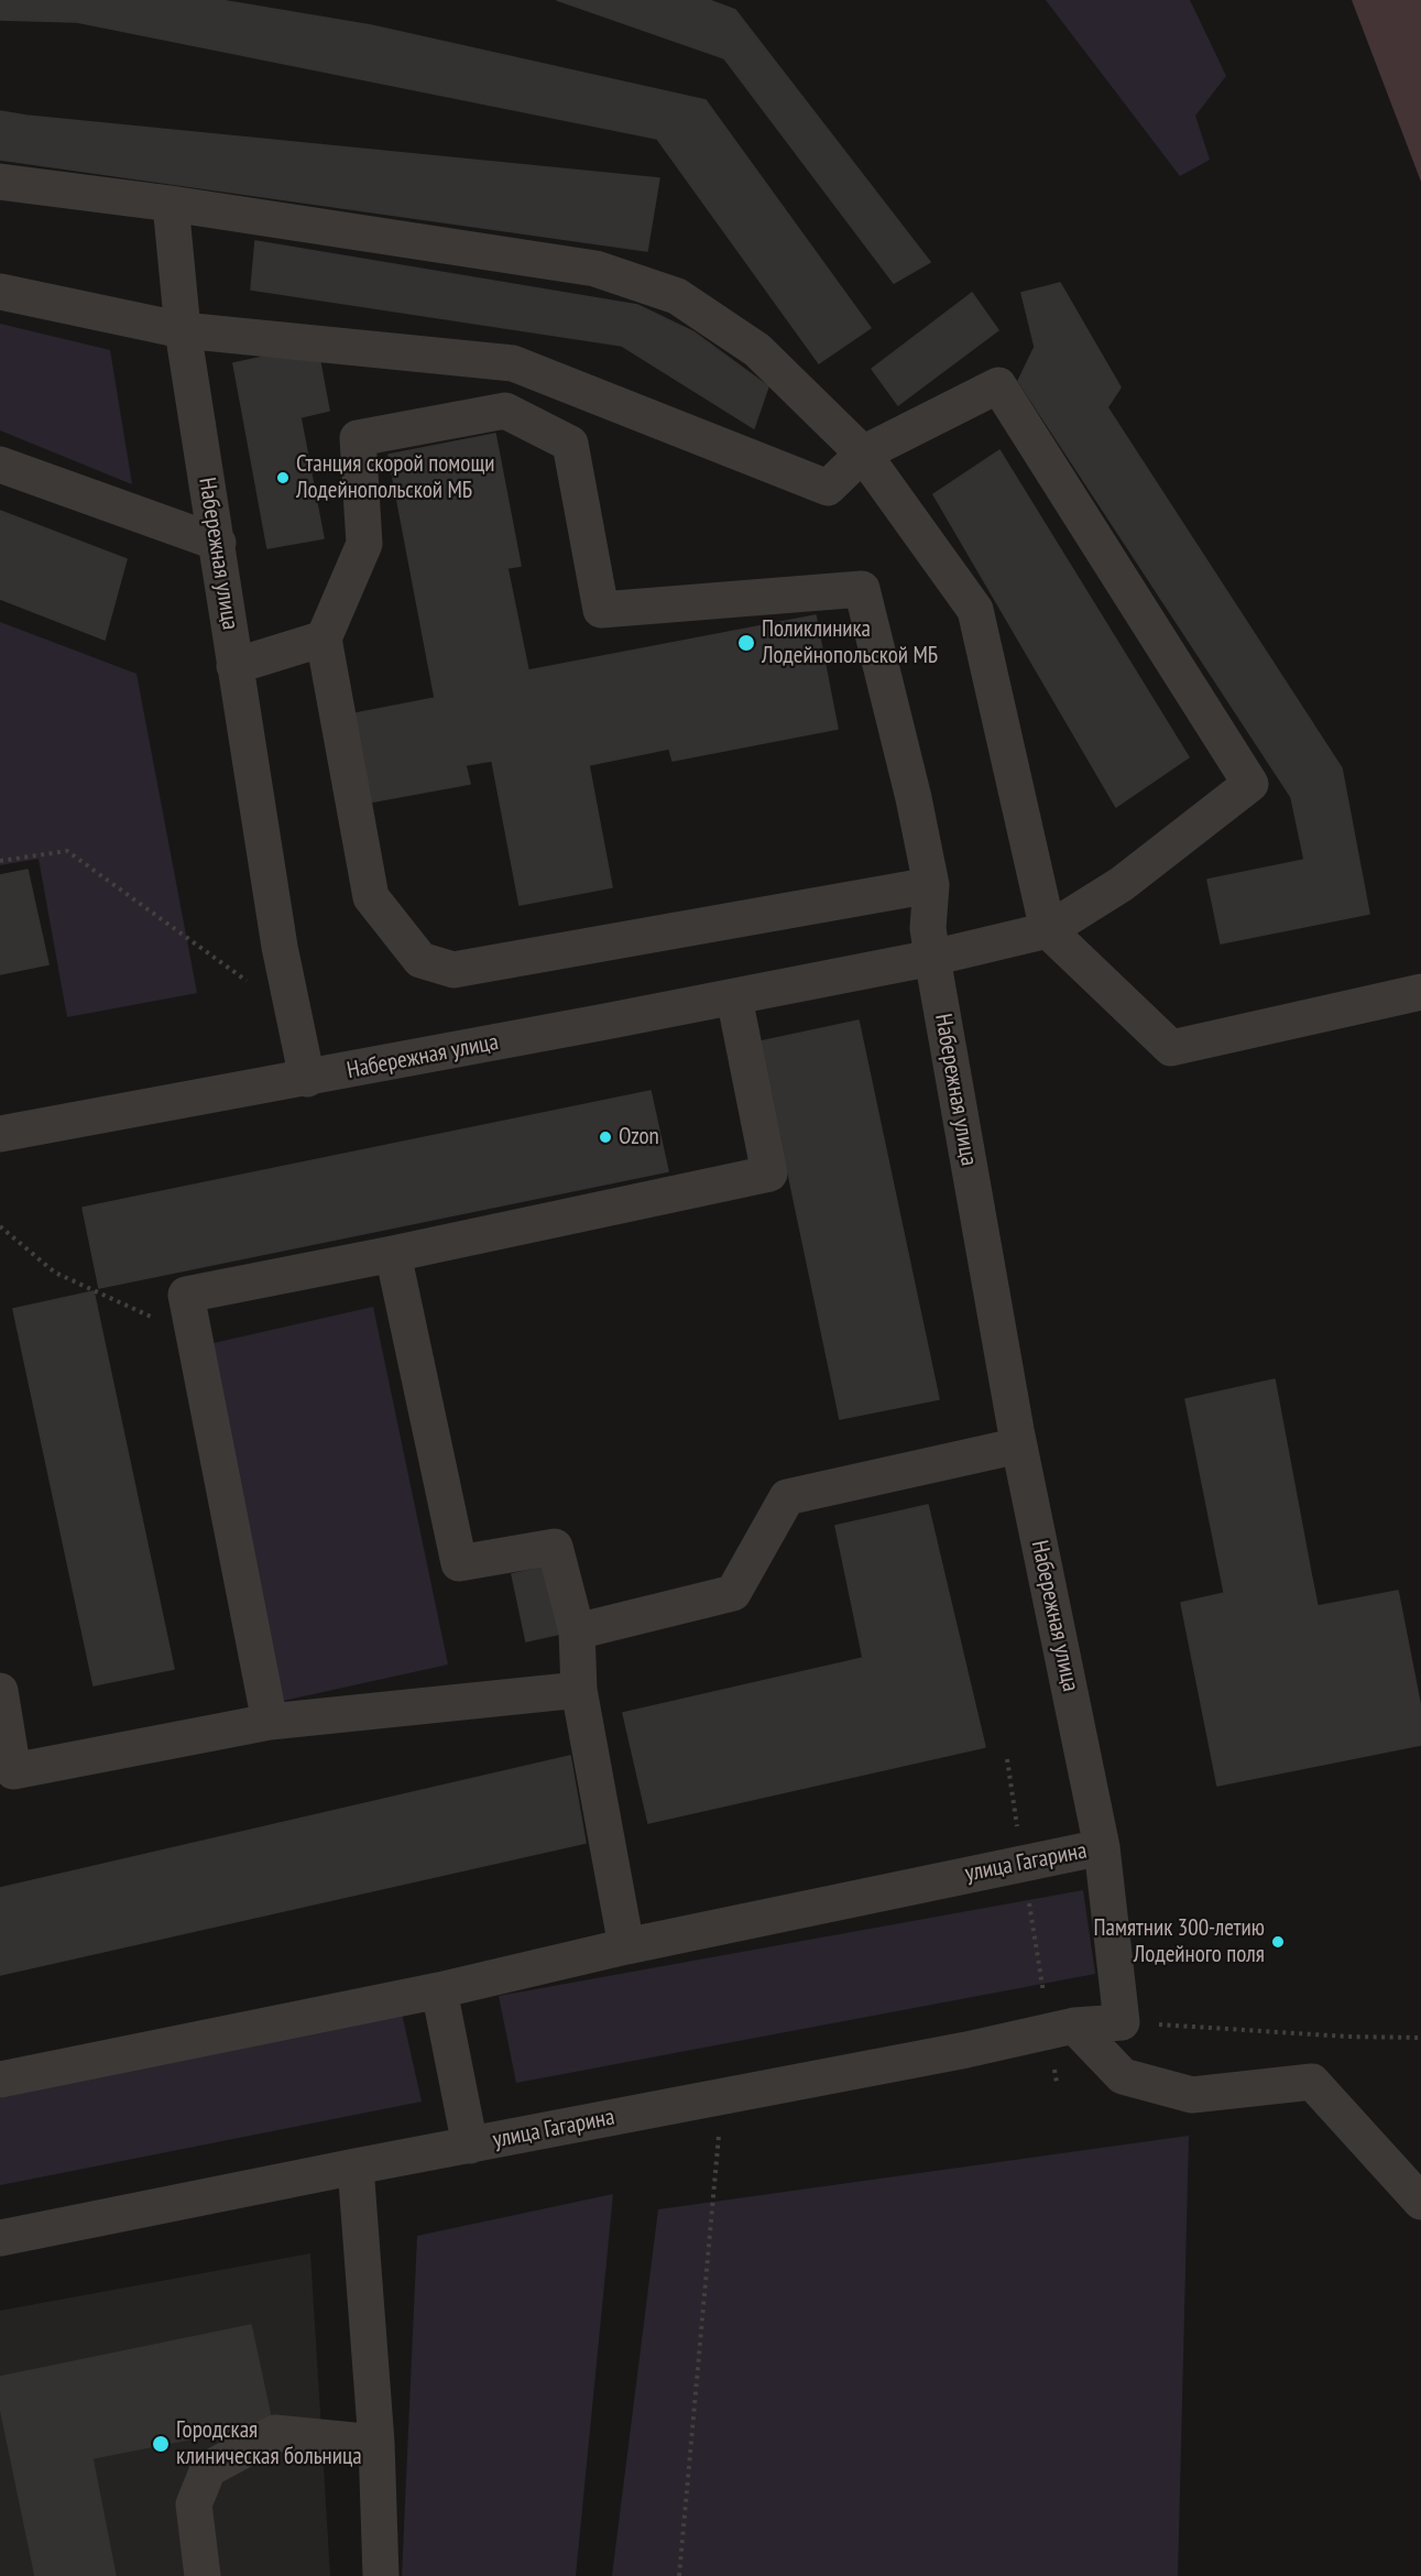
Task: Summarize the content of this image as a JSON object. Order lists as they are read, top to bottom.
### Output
{
  "streets": {
    "street": ["Набережная улица", "улица Гагарина"]
  },
  "crossings": [
    ["Набережная улица", "улица Гагарина"]
  ],
  "places": [
    "Станция скорой помощи Лодейнопольской МБ",
    "Поликлиника Лодейнопольской МБ",
    "Ozon",
    "Памятник 300-летию Лодейного поля",
    "Городская клиническая больница"
  ]
}
